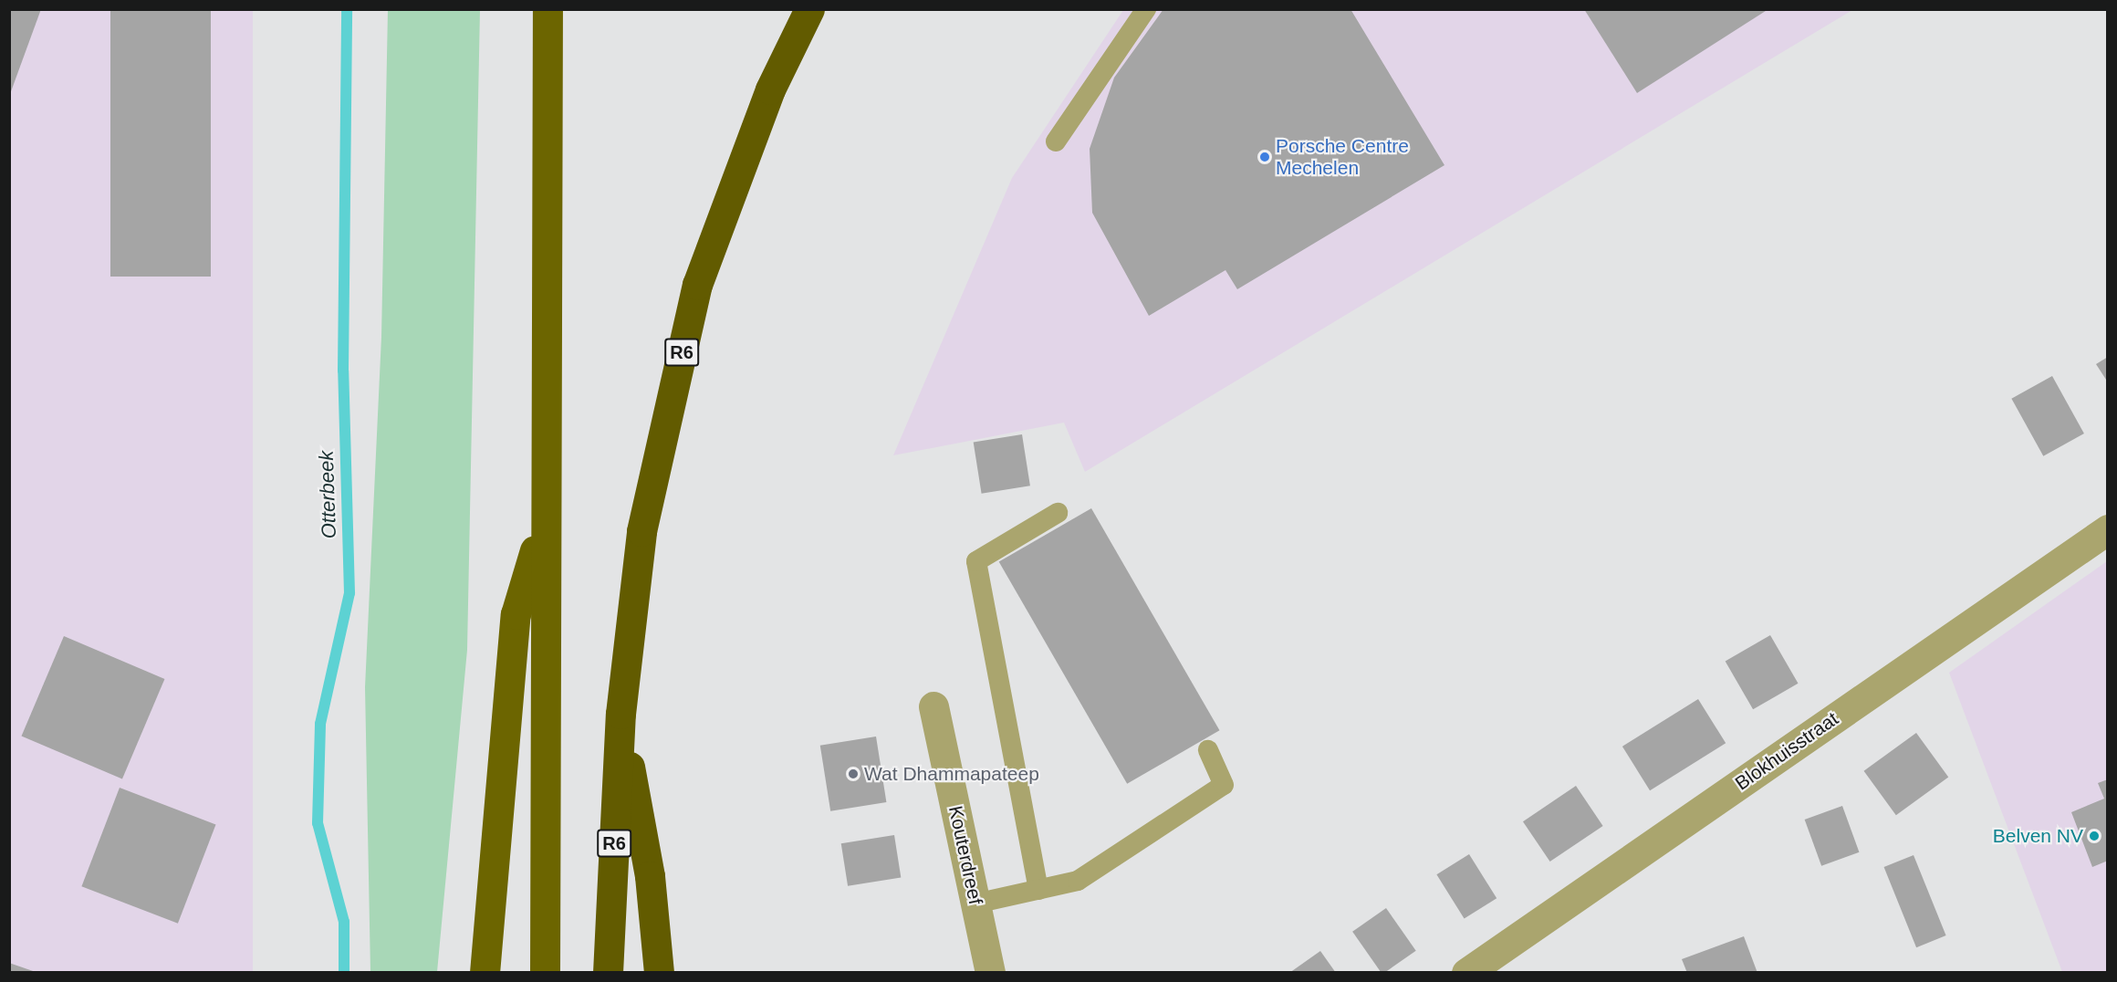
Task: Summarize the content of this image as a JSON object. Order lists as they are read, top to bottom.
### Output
{
  "streets": {
    "highway": ["R6"],
    "street": ["Blokhuisstraat", "Kouterdreef"]
  },
  "water": ["Otterbeek"],
  "places": ["Porsche Centre Mechelen", "Wat Dhammapateep", "Belven NV"]
}
